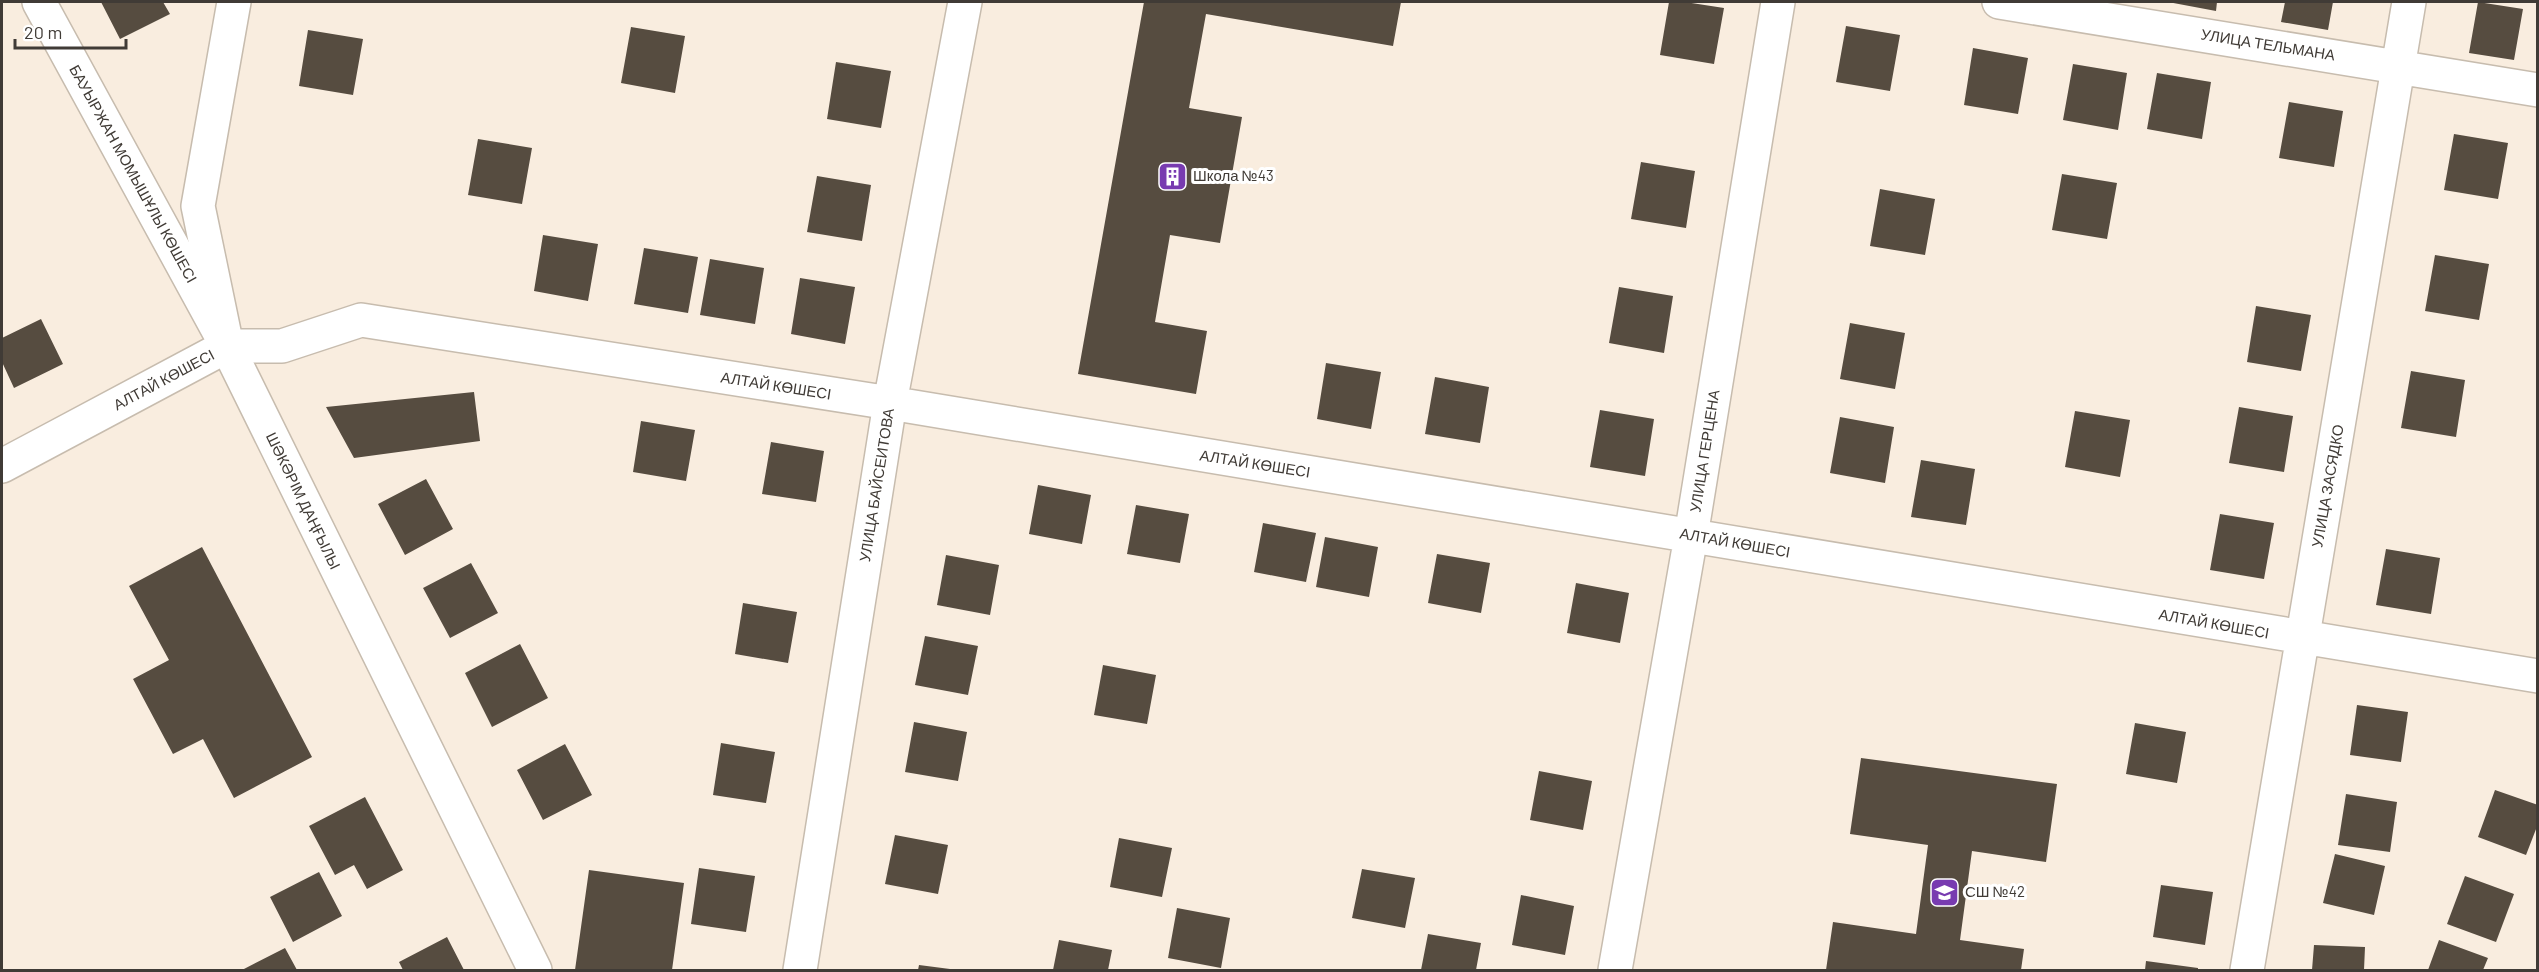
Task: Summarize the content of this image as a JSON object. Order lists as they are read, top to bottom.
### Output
{
  "streets": {
    "street": [
      "УЛИЦА ТЕЛЬМАНА",
      "БАУЫРЖАН МОМЫШҰЛЫ КӨШЕСІ",
      "АЛТАЙ КӨШЕСІ",
      "УЛИЦА ГЕРЦЕНА",
      "УЛИЦА БАЙСЕИТОВА",
      "УЛИЦА ЗАСЯДКО",
      "ШӘКӘРІМ ДАҢҒЫЛЫ"
    ]
  },
  "crossings": [
    ["УЛИЦА ТЕЛЬМАНА", "УЛИЦА ЗАСЯДКО"],
    ["БАУЫРЖАН МОМЫШҰЛЫ КӨШЕСІ", "АЛТАЙ КӨШЕСІ"],
    ["БАУЫРЖАН МОМЫШҰЛЫ КӨШЕСІ", "ШӘКӘРІМ ДАҢҒЫЛЫ"],
    ["АЛТАЙ КӨШЕСІ", "УЛИЦА ГЕРЦЕНА"],
    ["АЛТАЙ КӨШЕСІ", "УЛИЦА БАЙСЕИТОВА"],
    ["АЛТАЙ КӨШЕСІ", "УЛИЦА ЗАСЯДКО"],
    ["АЛТАЙ КӨШЕСІ", "ШӘКӘРІМ ДАҢҒЫЛЫ"]
  ],
  "places": {
    "building": ["Школа №43"],
    "school or university": ["СШ №42"]
  },
  "scale_bar": "20 m"
}
